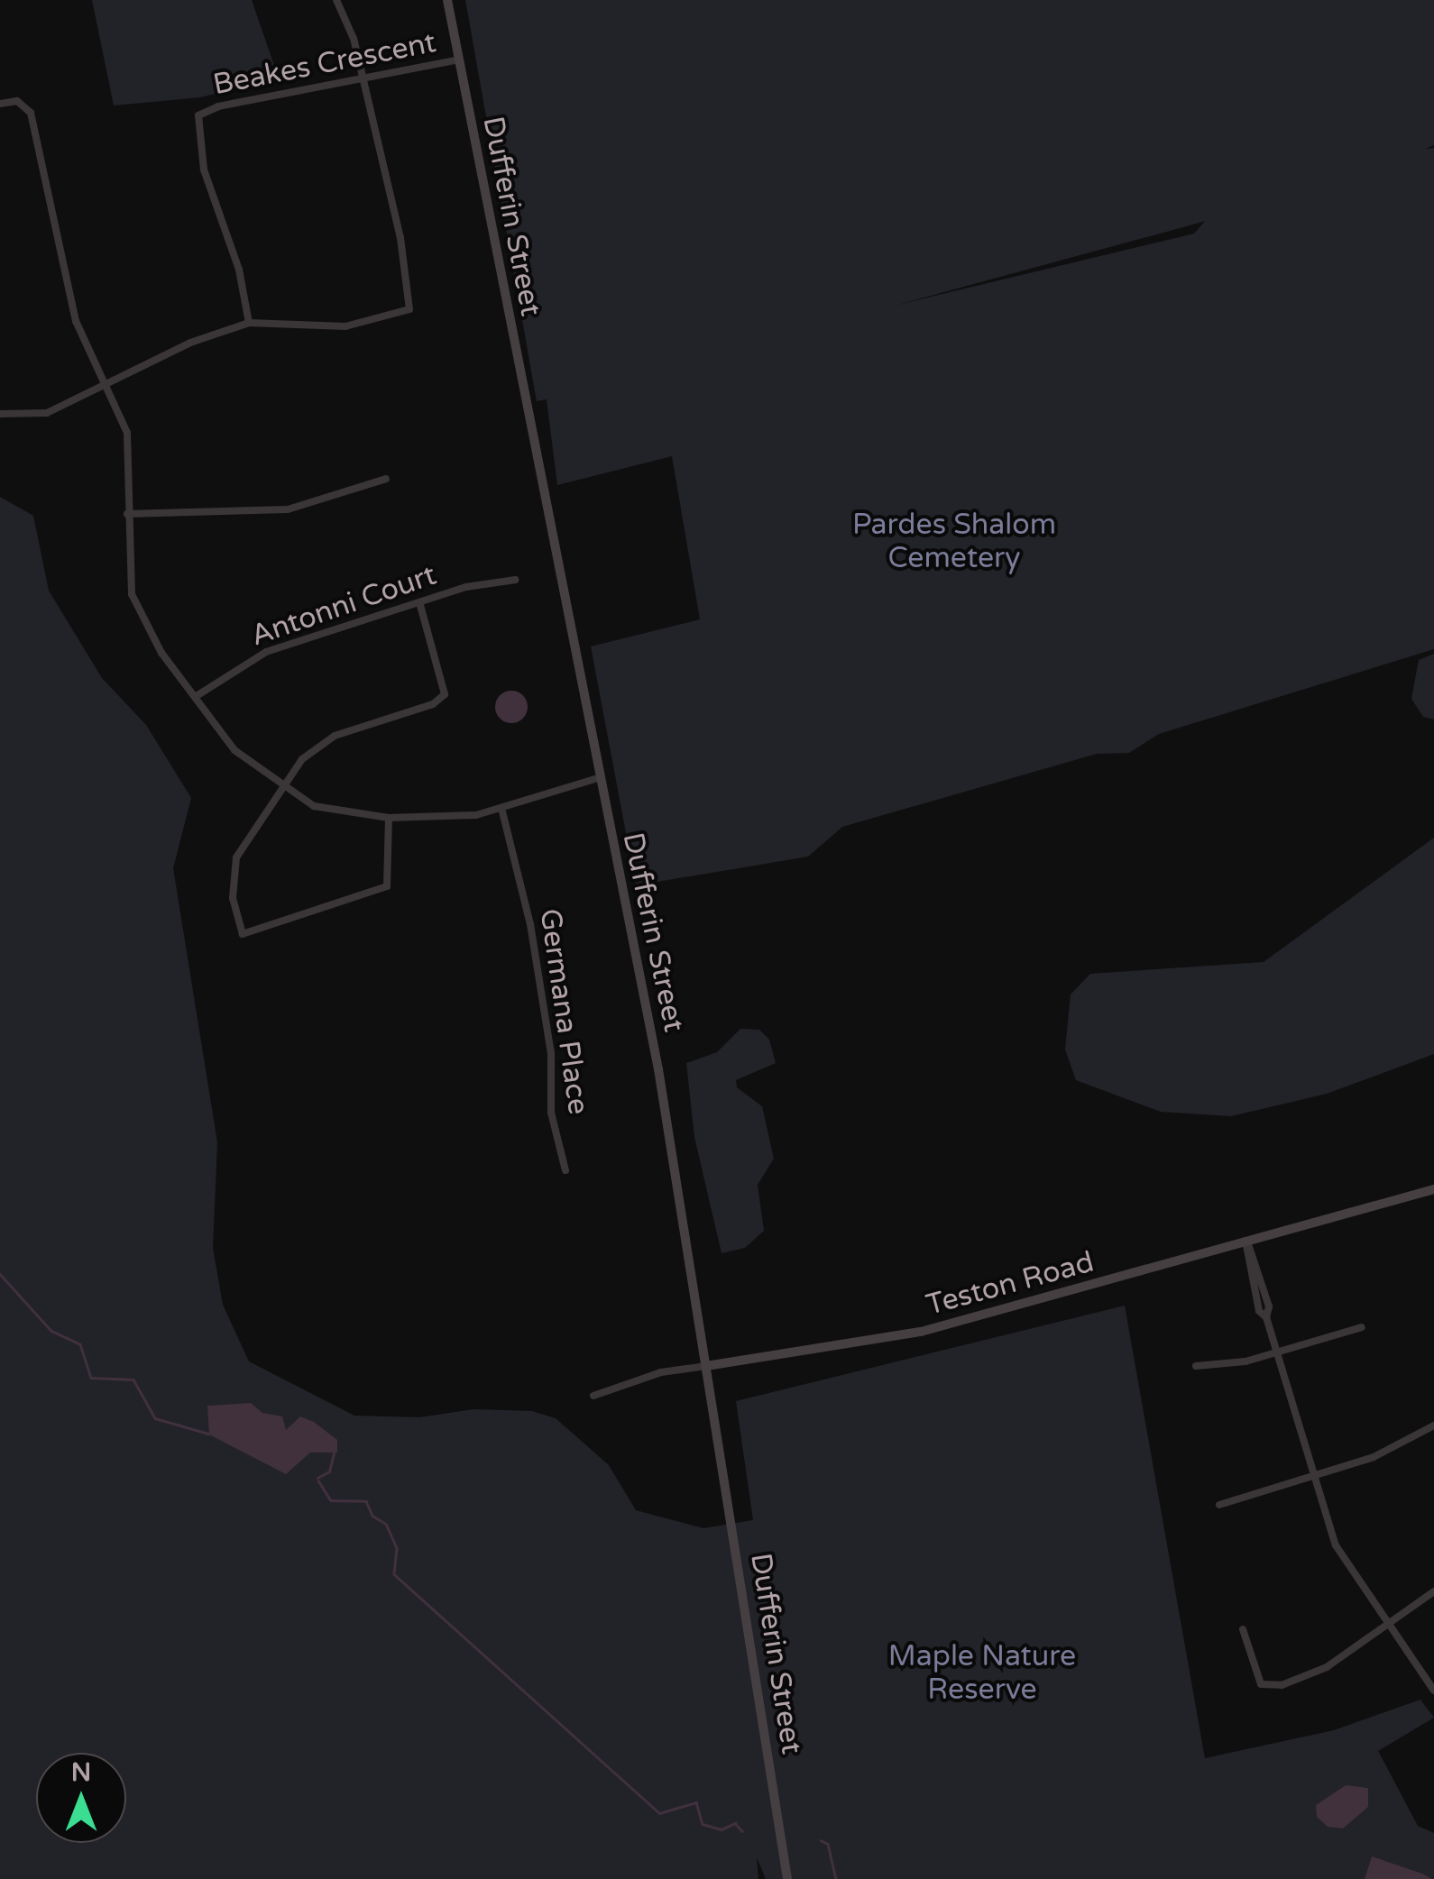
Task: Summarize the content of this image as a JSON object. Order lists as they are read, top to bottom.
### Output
{
  "streets": {
    "main road": ["Dufferin Street", "Teston Road"],
    "street": ["Beakes Crescent", "Antonni Court", "Germana Place"]
  },
  "crossings": [
    ["Beakes Crescent", "Dufferin Street"],
    ["Dufferin Street", "Teston Road"]
  ],
  "parks": ["Pardes Shalom Cemetery", "Maple Nature Reserve"],
  "north": "top"
}
